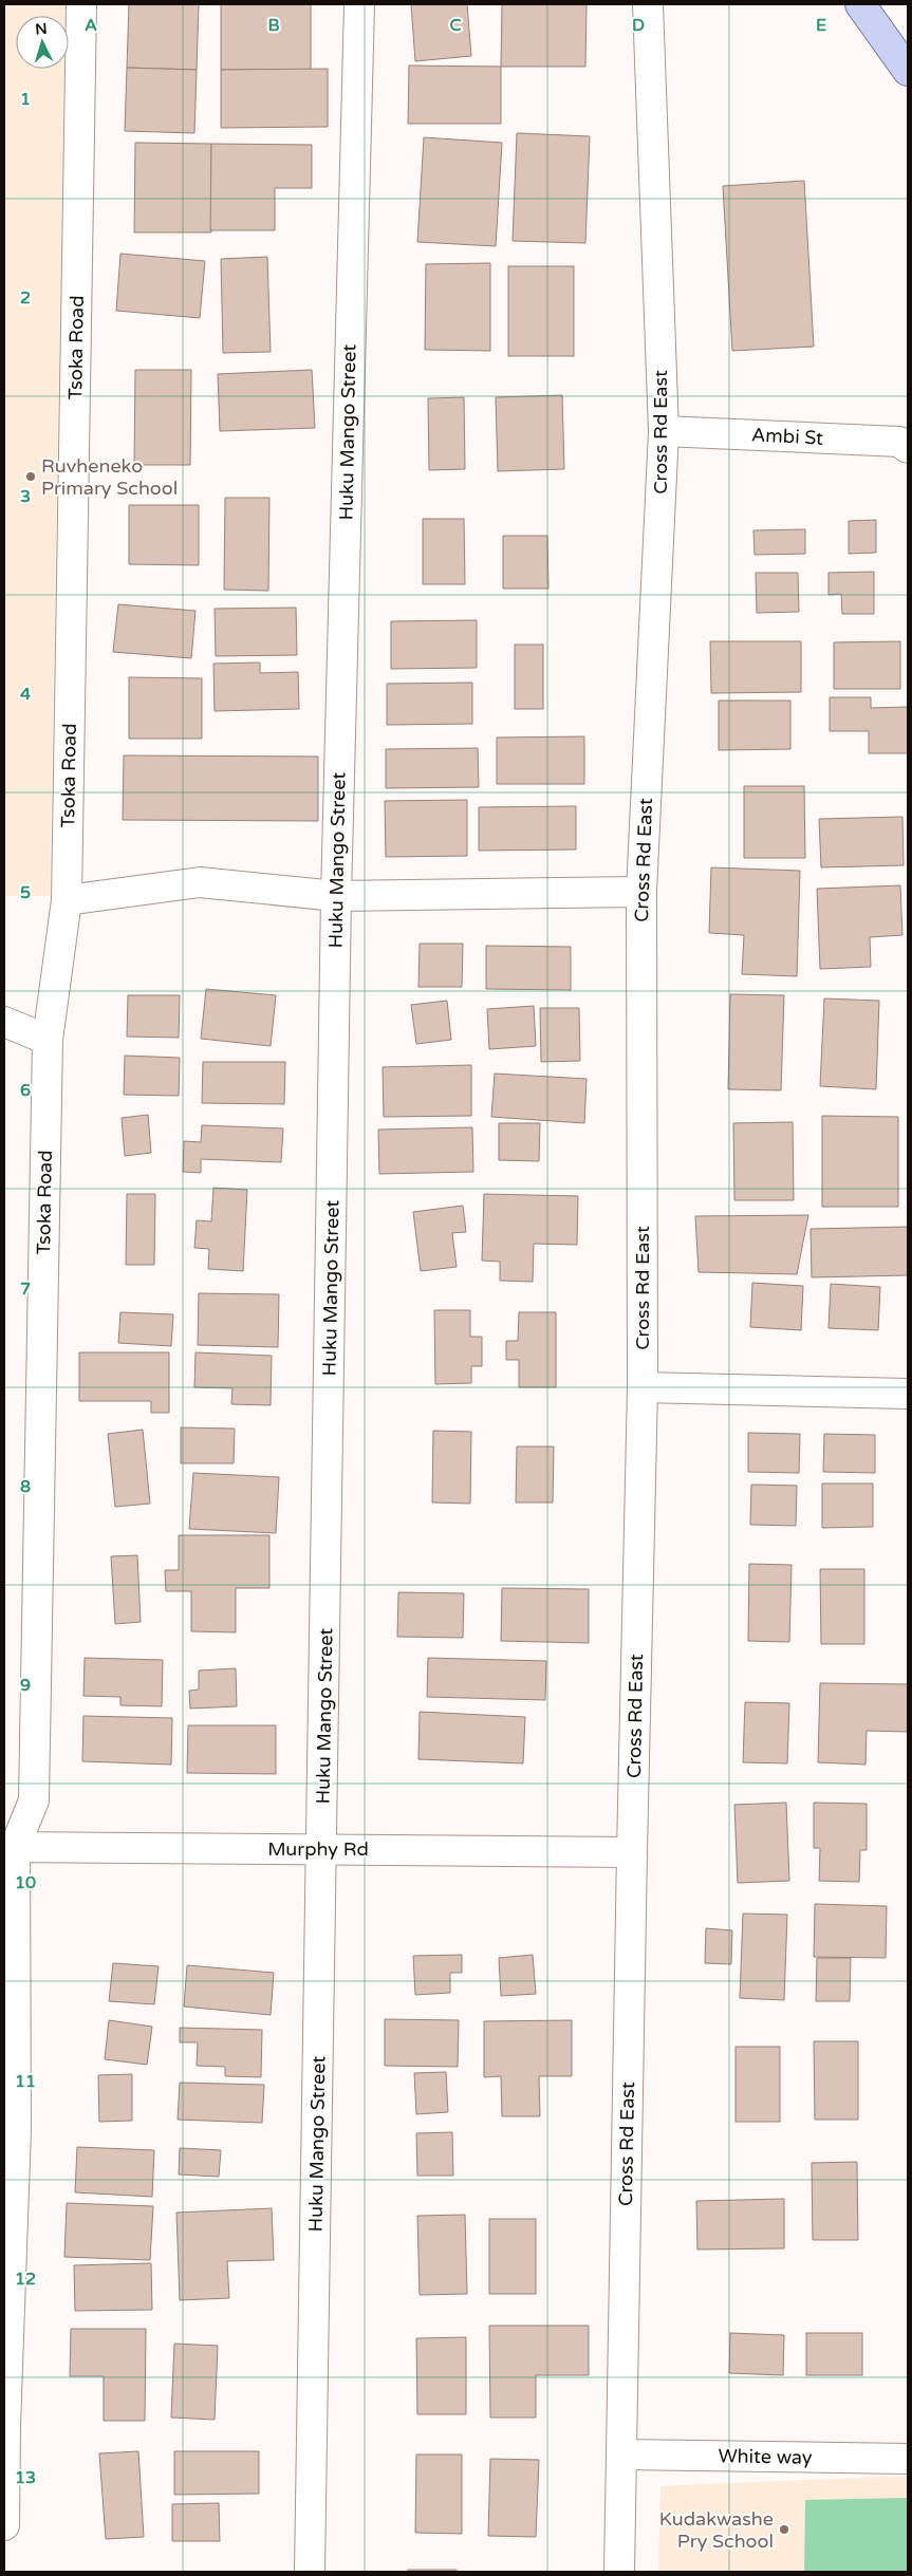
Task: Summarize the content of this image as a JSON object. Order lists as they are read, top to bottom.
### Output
{
  "streets": {
    "street": [
      "Tsoka Road",
      "Huku Mango Street",
      "Cross Rd East",
      "Ambi St",
      "Murphy Rd",
      "White way"
    ]
  },
  "crossings": [
    ["Tsoka Road", "Murphy Rd"],
    ["Huku Mango Street", "Murphy Rd"],
    ["Cross Rd East", "Ambi St"],
    ["Cross Rd East", "Murphy Rd"],
    ["Cross Rd East", "White way"]
  ],
  "places": ["Ruvheneko Primary School", "Kudakwashe Pry School"],
  "north": "top",
  "grid": {
    "columns": [
      "A",
      "B",
      "C",
      "D",
      "E"
    ],
    "rows": [
      "1",
      "2",
      "3",
      "4",
      "5",
      "6",
      "7",
      "8",
      "9",
      "10",
      "11",
      "12",
      "13"
    ]
  }
}
